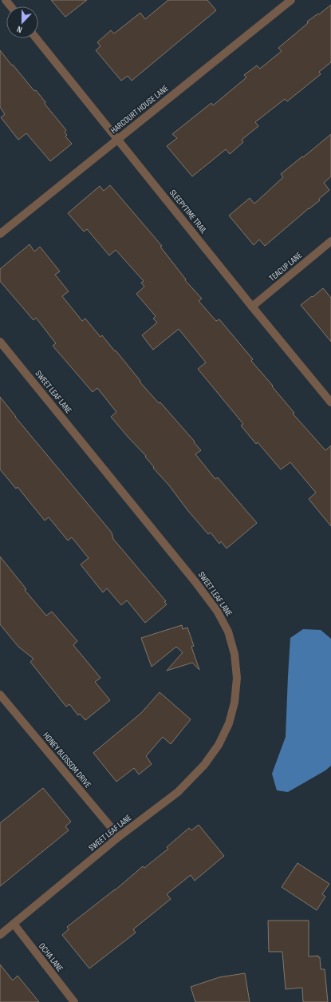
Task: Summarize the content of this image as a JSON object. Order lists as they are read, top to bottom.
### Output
{
  "streets": {
    "street": [
      "HARCOURT HOUSE LANE",
      "SLEEPYTIME TRAIL",
      "TEACUP LANE",
      "SWEET LEAF LANE",
      "HONEY BLOSSOM DRIVE",
      "OCHA LANE"
    ]
  },
  "crossings": [
    ["HARCOURT HOUSE LANE", "SLEEPYTIME TRAIL"],
    ["SLEEPYTIME TRAIL", "TEACUP LANE"],
    ["SWEET LEAF LANE", "HONEY BLOSSOM DRIVE"],
    ["SWEET LEAF LANE", "OCHA LANE"]
  ],
  "north": "bottom"
}
